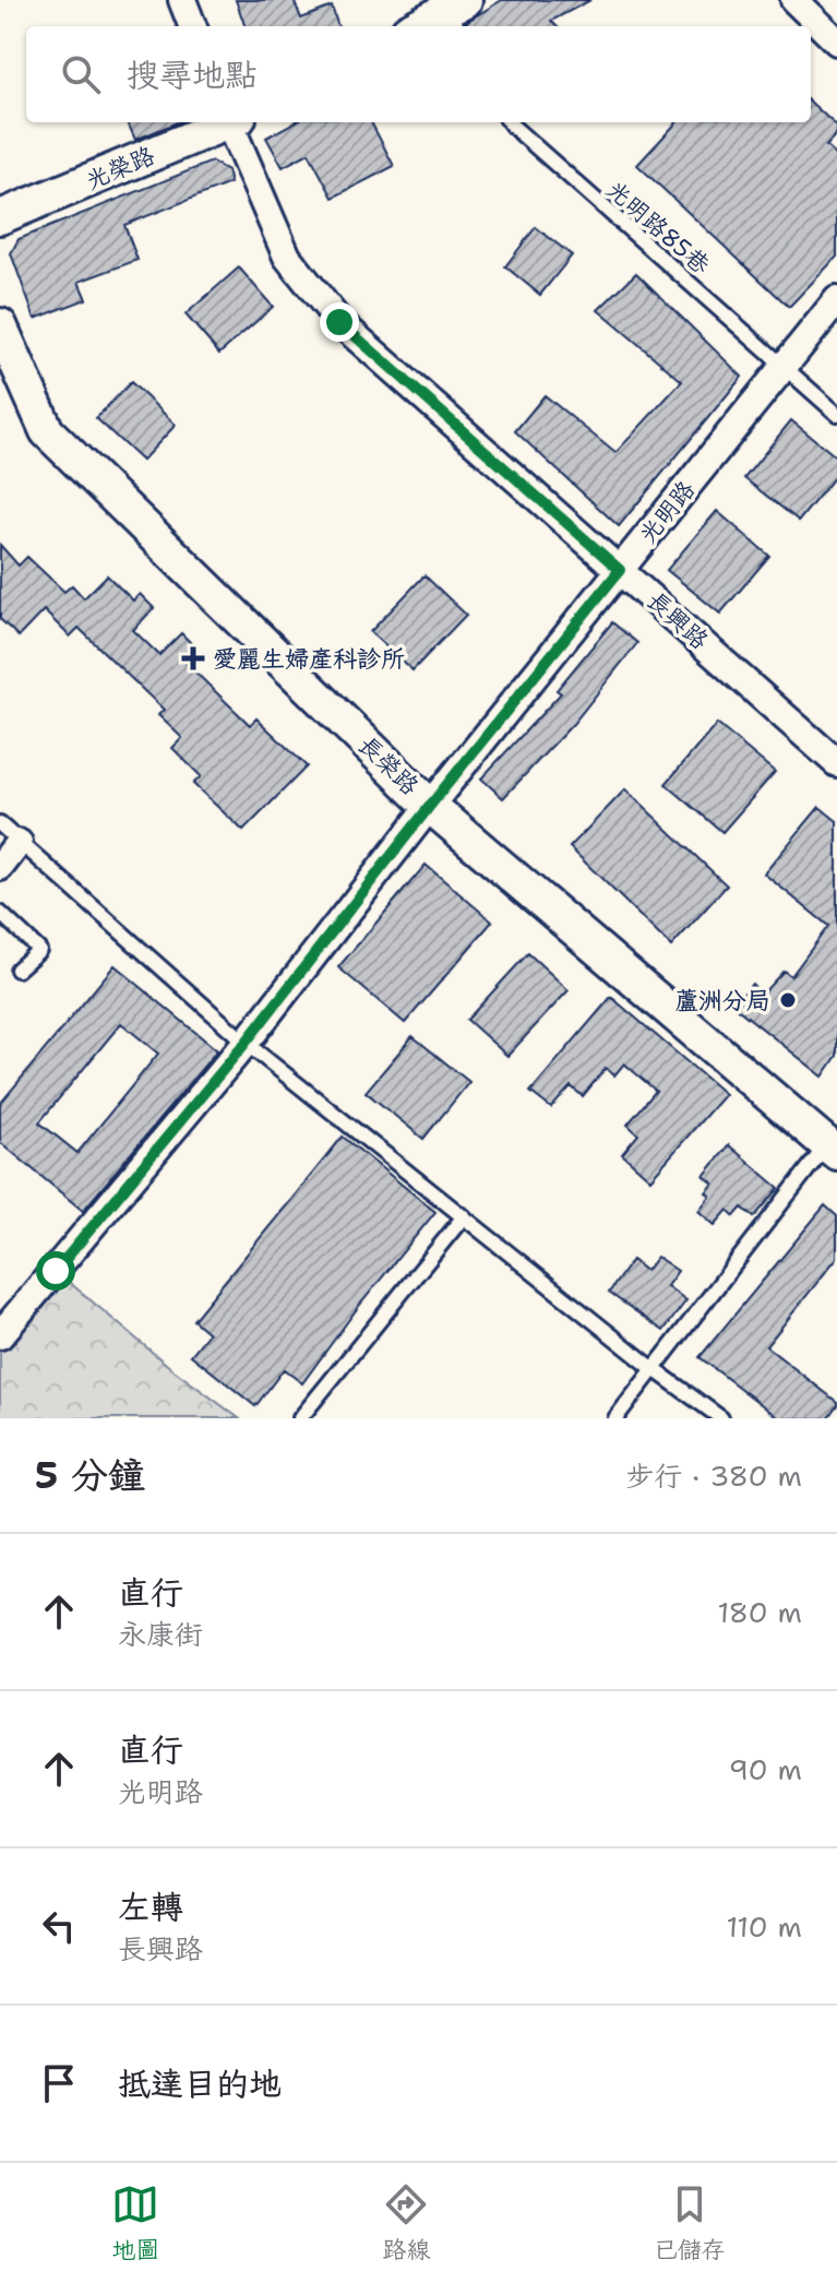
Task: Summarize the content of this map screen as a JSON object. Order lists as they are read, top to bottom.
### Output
{
  "streets": {
    "street": [
      "光榮路",
      "光明路",
      "長興路",
      "長榮路"
    ],
    "lane": ["光明路85巷"]
  },
  "crossings": [
    ["光明路85巷", "光明路"],
    ["光明路", "長興路"],
    ["光明路", "長榮路"]
  ],
  "places": {
    "health": ["愛麗生婦產科診所"],
    "other": ["蘆洲分局"]
  },
  "page": {
    "search": "搜尋地點",
    "heading": ["5 分鐘", "步行 · 380 m"],
    "list": [
      ["直行", "永康街", "180 m"],
      ["直行", "光明路", "90 m"],
      ["左轉", "長興路", "110 m"],
      "抵達目的地"
    ],
    "nav": ["地圖", "路線", "已儲存"]
  }
}
